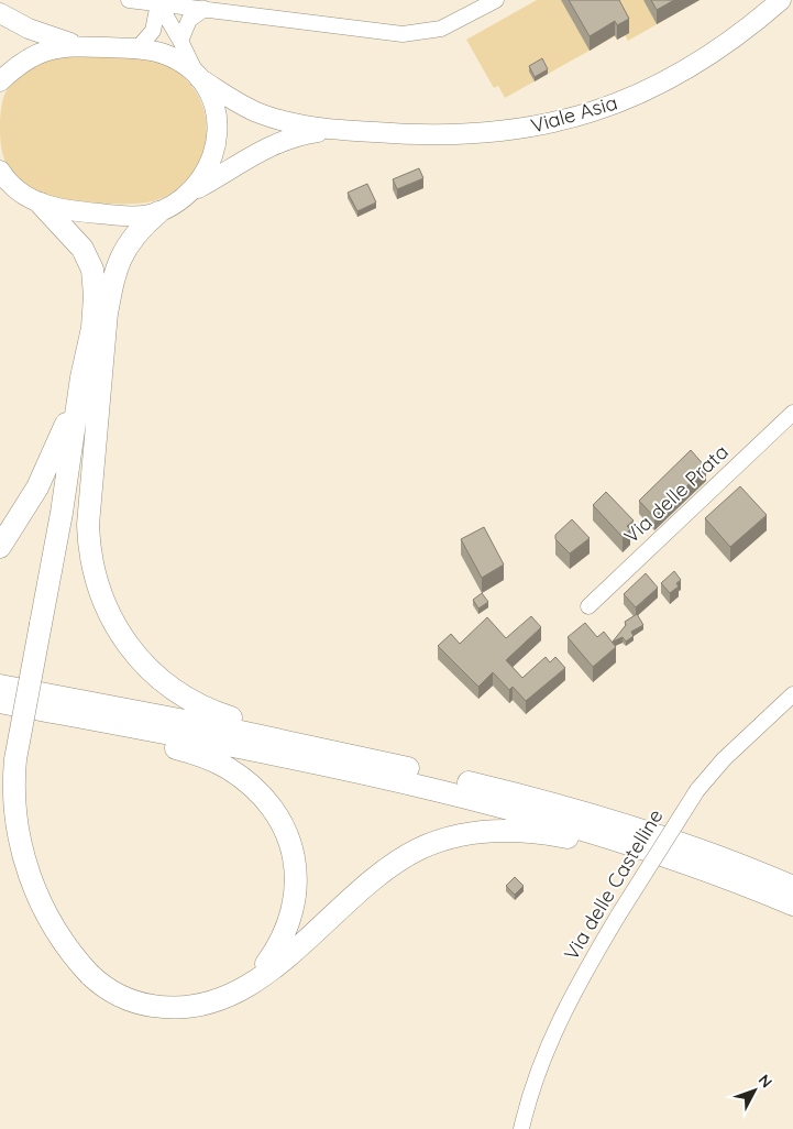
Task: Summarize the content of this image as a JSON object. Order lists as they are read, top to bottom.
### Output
{
  "streets": {
    "main road": ["Viale Asia"],
    "street": ["Via delle Prata", "Via delle Castelline"]
  },
  "north": "top right"
}
